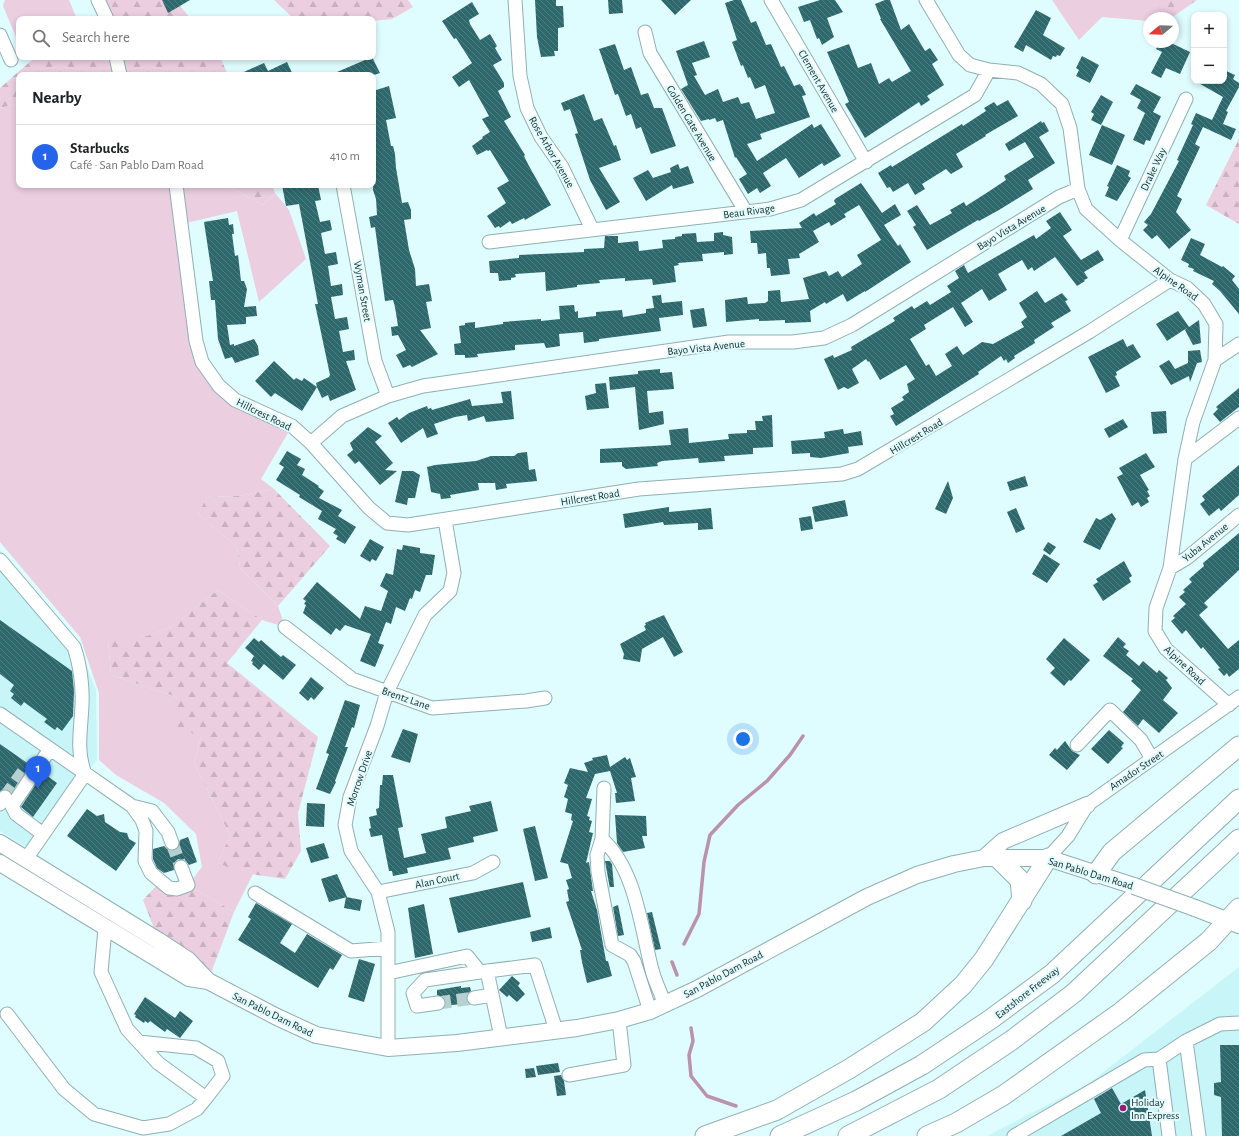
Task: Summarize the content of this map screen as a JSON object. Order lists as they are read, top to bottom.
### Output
{
  "streets": {
    "highway": ["Eastshore Freeway"],
    "main road": ["San Pablo Dam Road"],
    "street": [
      "Clement Avenue",
      "Golden Gate Avenue",
      "Rose Arbor Avenue",
      "Drake Way",
      "Beau Rivage",
      "Bayo Vista Avenue",
      "Alpine Road",
      "Wyman Street",
      "Hillcrest Road",
      "Yuba Avenue",
      "Brentz Lane",
      "Amador Street",
      "Morrow Drive",
      "Alan Court"
    ]
  },
  "crossings": [
    ["Clement Avenue", "Beau Rivage"],
    ["Golden Gate Avenue", "Beau Rivage"],
    ["Rose Arbor Avenue", "Beau Rivage"],
    ["Drake Way", "Alpine Road"],
    ["Beau Rivage", "Alpine Road"],
    ["Bayo Vista Avenue", "Alpine Road"],
    ["Bayo Vista Avenue", "Wyman Street"],
    ["Bayo Vista Avenue", "Hillcrest Road"],
    ["Alpine Road", "Hillcrest Road"],
    ["Alpine Road", "Yuba Avenue"],
    ["Alpine Road", "Amador Street"],
    ["Hillcrest Road", "Morrow Drive"],
    ["Brentz Lane", "Morrow Drive"],
    ["Amador Street", "San Pablo Dam Road"],
    ["Morrow Drive", "San Pablo Dam Road"],
    ["Morrow Drive", "Alan Court"]
  ],
  "places": ["Holiday Inn Express"],
  "north": "left",
  "page": {
    "map_buttons": ["+", "−"],
    "search": "Search here",
    "heading": "Nearby",
    "list": [
      {
        "mark": "1",
        "name": "Starbucks",
        "note": "Café · San Pablo Dam Road",
        "value": "410 m"
      }
    ],
    "pins": "1"
  }
}
